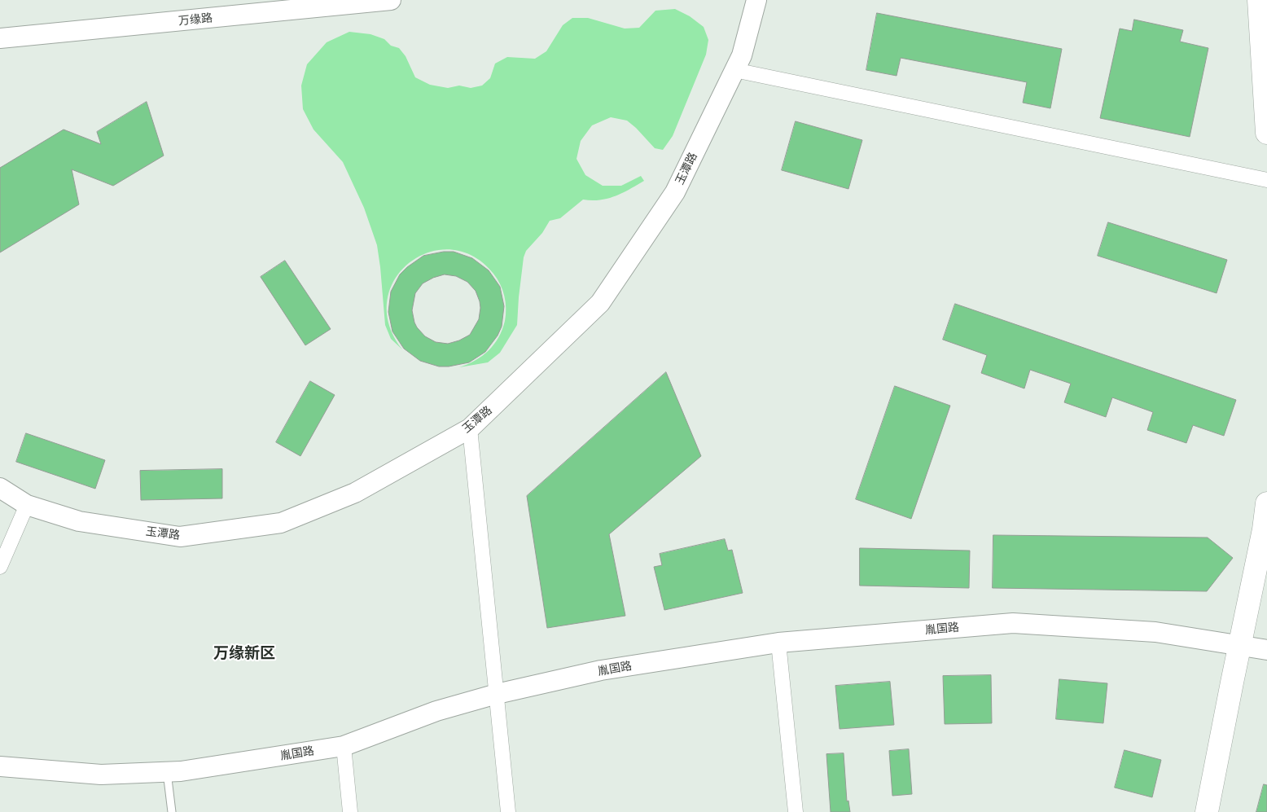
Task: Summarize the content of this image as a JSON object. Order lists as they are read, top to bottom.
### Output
{
  "streets": {
    "main road": ["万缘路", "玉潭路", "胤国路"]
  },
  "districts": ["万缘新区"]
}
